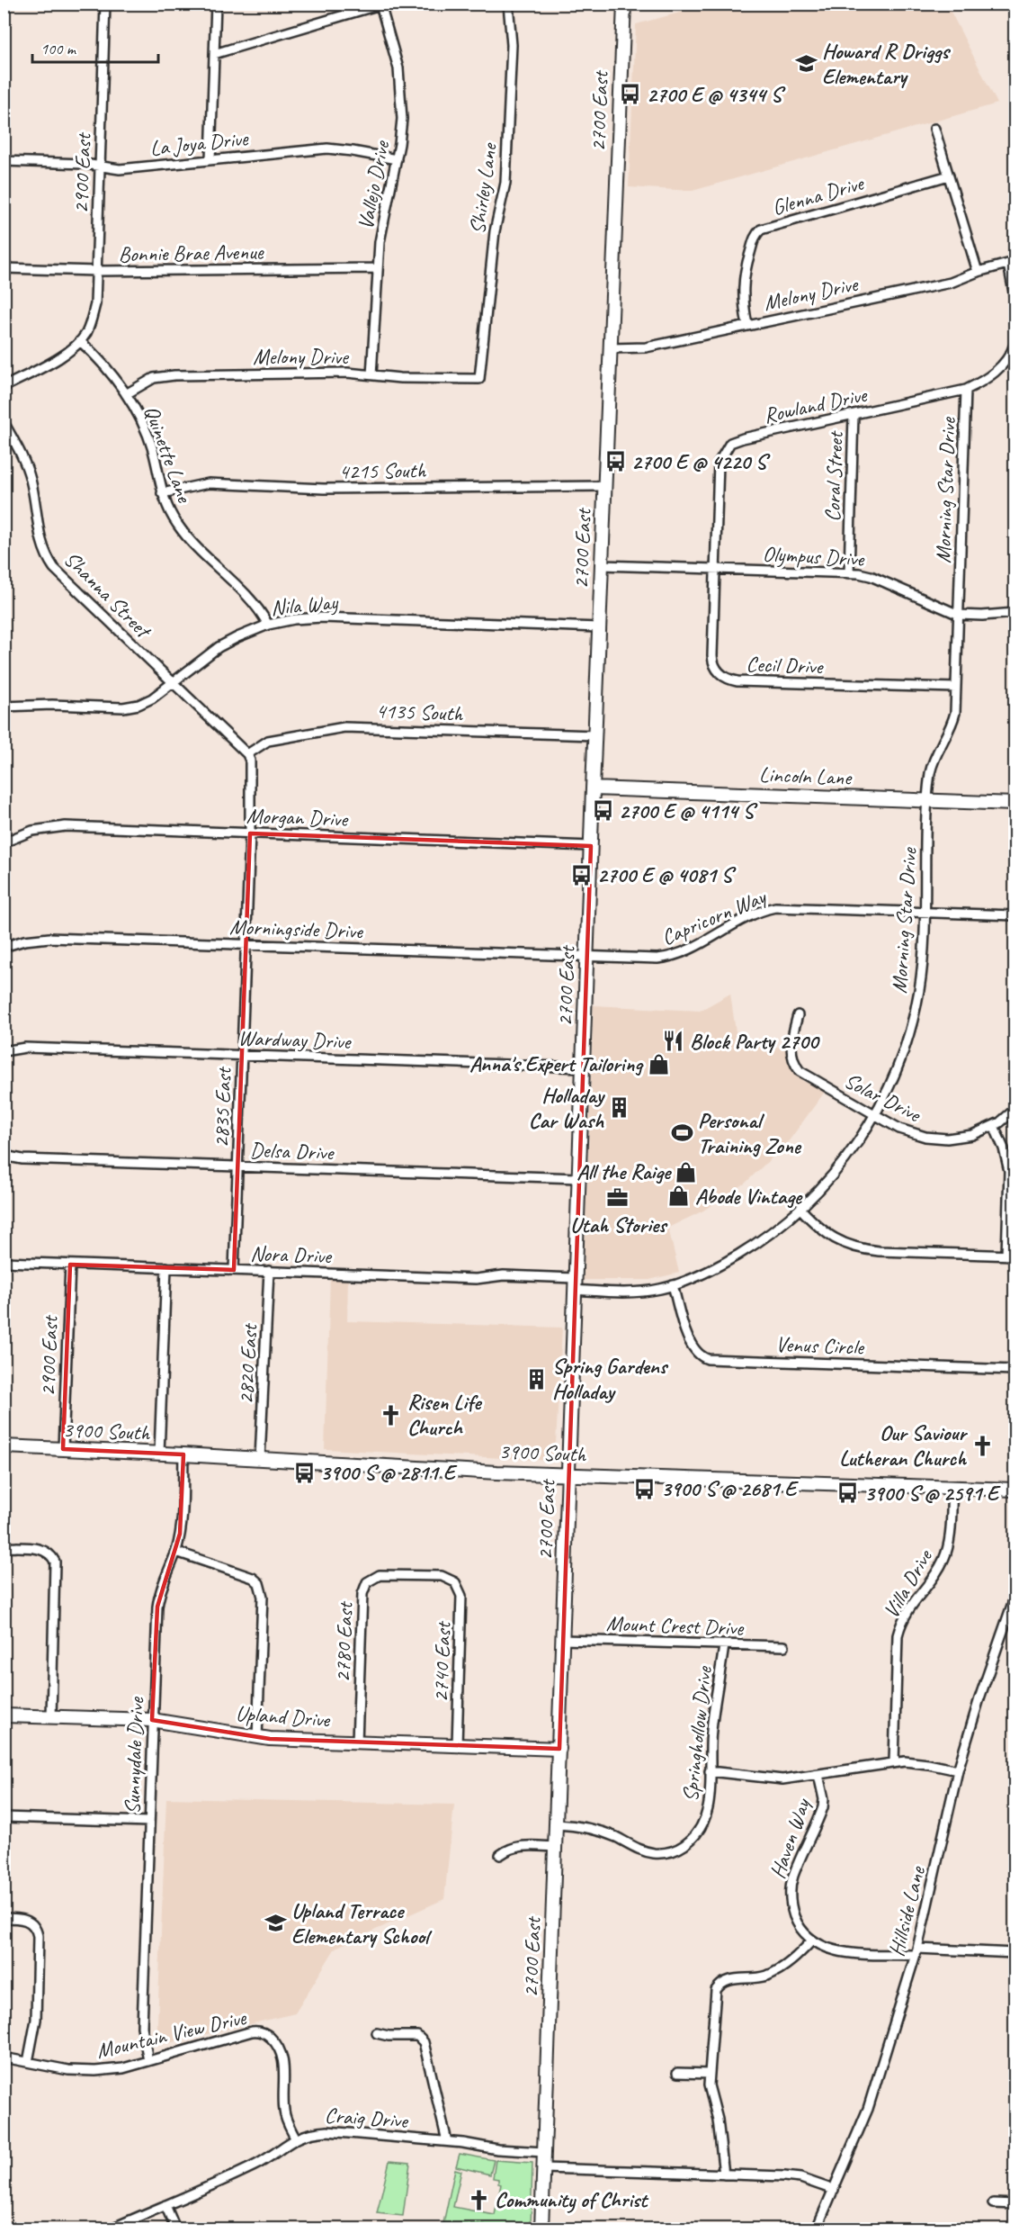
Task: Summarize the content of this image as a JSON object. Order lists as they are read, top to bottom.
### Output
{
  "streets": {
    "street": [
      "2700 East",
      "La Joya Drive",
      "2900 East",
      "Vallejo Drive",
      "Shirley Lane",
      "Glenna Drive",
      "Bonnie Brae Avenue",
      "Melony Drive",
      "Rowland Drive",
      "Quinette Lane",
      "4215 South",
      "Coral Street",
      "Morning Star Drive",
      "Olympus Drive",
      "Shanna Street",
      "Nila Way",
      "Cecil Drive",
      "4135 South",
      "Lincoln Lane",
      "Morgan Drive",
      "Capricorn Way",
      "Morningside Drive",
      "Wardway Drive",
      "Solar Drive",
      "2835 East",
      "Delsa Drive",
      "Nora Drive",
      "Venus Circle",
      "2820 East",
      "3900 South",
      "Villa Drive",
      "Mount Crest Drive",
      "2780 East",
      "2740 East",
      "Upland Drive",
      "Springhollow Drive",
      "Sunnydale Drive",
      "Haven Way",
      "Hillside Lane",
      "Mountain View Drive",
      "Craig Drive"
    ]
  },
  "crossings": [
    ["2700 East", "Melony Drive"],
    ["2700 East", "4215 South"],
    ["2700 East", "Morning Star Drive"],
    ["2700 East", "Olympus Drive"],
    ["2700 East", "Nila Way"],
    ["2700 East", "4135 South"],
    ["2700 East", "Lincoln Lane"],
    ["2700 East", "Morgan Drive"],
    ["2700 East", "Capricorn Way"],
    ["2700 East", "Morningside Drive"],
    ["2700 East", "Wardway Drive"],
    ["2700 East", "Delsa Drive"],
    ["2700 East", "Nora Drive"],
    ["2700 East", "3900 South"],
    ["2700 East", "Mount Crest Drive"],
    ["2700 East", "Upland Drive"],
    ["2700 East", "Springhollow Drive"],
    ["2700 East", "Craig Drive"],
    ["La Joya Drive", "2900 East"],
    ["La Joya Drive", "Vallejo Drive"],
    ["2900 East", "Bonnie Brae Avenue"],
    ["2900 East", "Quinette Lane"],
    ["2900 East", "Nora Drive"],
    ["2900 East", "3900 South"],
    ["Vallejo Drive", "Bonnie Brae Avenue"],
    ["Vallejo Drive", "Melony Drive"],
    ["Shirley Lane", "Melony Drive"],
    ["Glenna Drive", "Melony Drive"],
    ["Melony Drive", "Quinette Lane"],
    ["Rowland Drive", "Coral Street"],
    ["Rowland Drive", "Morning Star Drive"],
    ["Rowland Drive", "Olympus Drive"],
    ["Rowland Drive", "Cecil Drive"],
    ["Quinette Lane", "4215 South"],
    ["Quinette Lane", "Nila Way"],
    ["Coral Street", "Olympus Drive"],
    ["Morning Star Drive", "Olympus Drive"],
    ["Morning Star Drive", "Cecil Drive"],
    ["Morning Star Drive", "Lincoln Lane"],
    ["Morning Star Drive", "Capricorn Way"],
    ["Morning Star Drive", "Solar Drive"],
    ["Morning Star Drive", "Nora Drive"],
    ["Morning Star Drive", "Venus Circle"],
    ["Olympus Drive", "Cecil Drive"],
    ["Shanna Street", "Nila Way"],
    ["Shanna Street", "4135 South"],
    ["Shanna Street", "2835 East"],
    ["4135 South", "2835 East"],
    ["Morgan Drive", "2835 East"],
    ["Capricorn Way", "Morningside Drive"],
    ["Morningside Drive", "2835 East"],
    ["Wardway Drive", "2835 East"],
    ["2835 East", "Delsa Drive"],
    ["2835 East", "Nora Drive"],
    ["Nora Drive", "2820 East"],
    ["2820 East", "3900 South"],
    ["3900 South", "Villa Drive"],
    ["3900 South", "Sunnydale Drive"],
    ["Mount Crest Drive", "Springhollow Drive"],
    ["2780 East", "2740 East"],
    ["2780 East", "Upland Drive"],
    ["2740 East", "Upland Drive"],
    ["Upland Drive", "Sunnydale Drive"],
    ["Sunnydale Drive", "Mountain View Drive"],
    ["Mountain View Drive", "Craig Drive"]
  ],
  "places": {
    "school or university": ["Howard R Driggs Elementary", "Upland Terrace Elementary School"],
    "bus stop": [
      "2700 E @ 4344 S",
      "2700 E @ 4220 S",
      "2700 E @ 4114 S",
      "2700 E @ 4081 S",
      "3900 S @ 2811 E",
      "3900 S @ 2681 E",
      "3900 S @ 2591 E"
    ],
    "restaurant": ["Block Party 2700"],
    "shop": ["Anna's Expert Tailoring", "All the Raige", "Abode Vintage"],
    "building": ["Holladay Car Wash", "Spring Gardens Holladay"],
    "sports": ["Personal Training Zone"],
    "office": ["Utah Stories"],
    "church": ["Risen Life Church", "Our Saviour Lutheran Church", "Community of Christ"]
  },
  "scale_bar": "100 m"
}
